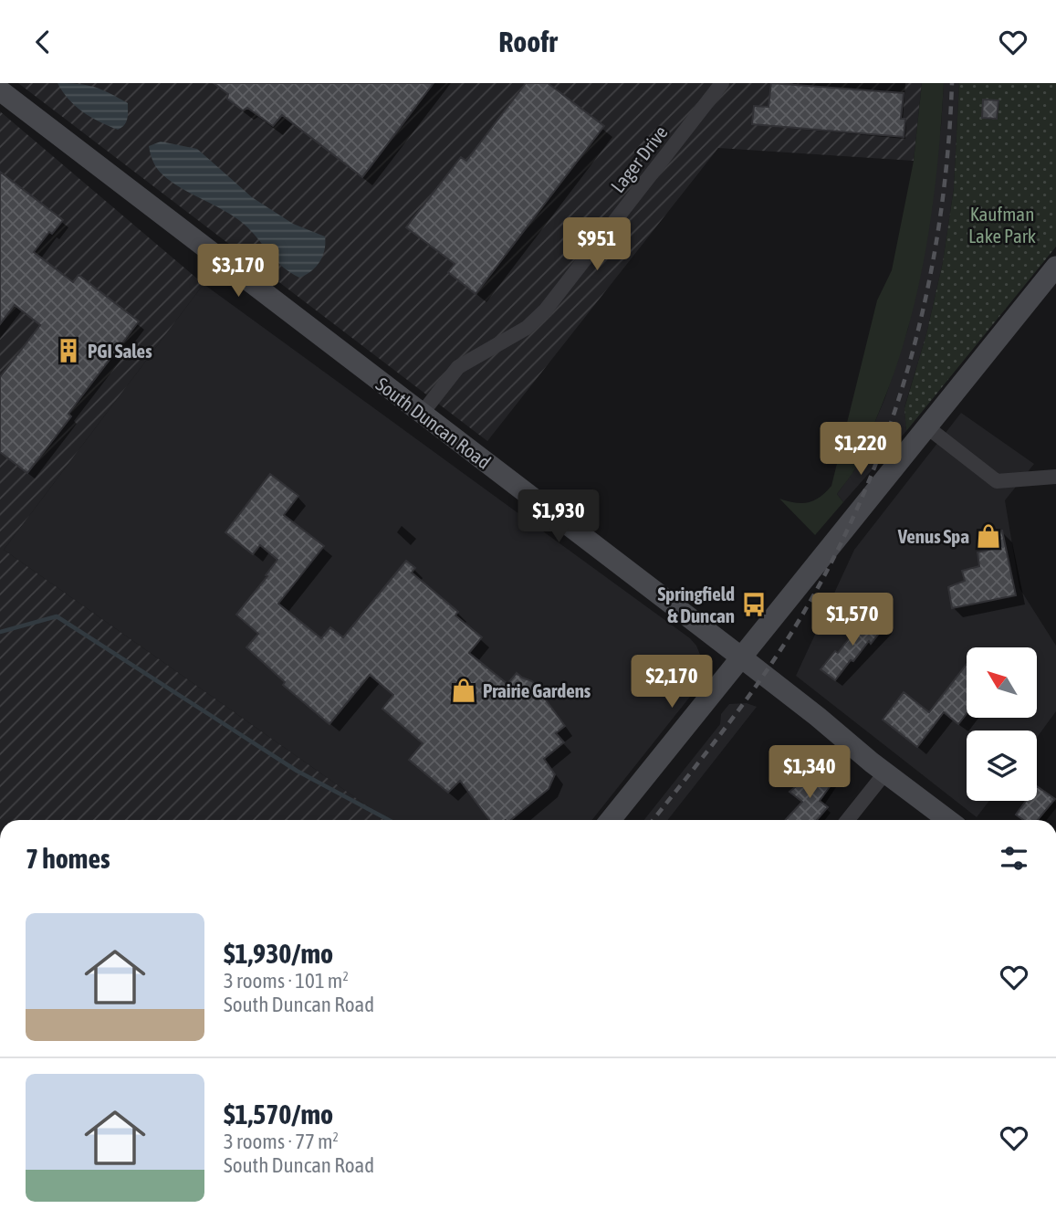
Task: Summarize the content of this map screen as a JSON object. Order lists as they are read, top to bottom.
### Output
{
  "streets": {
    "main road": ["South Duncan Road"],
    "street": ["Lager Drive"]
  },
  "crossings": [
    ["Lager Drive", "South Duncan Road"]
  ],
  "parks": ["Kaufman Lake Park"],
  "places": {
    "building": ["PGI Sales"],
    "shop": ["Venus Spa", "Prairie Gardens"],
    "bus stop": ["Springfield & Duncan"]
  },
  "north": "top left",
  "page": {
    "header": "Roofr",
    "price": [
      "$951",
      "$3,170",
      "$1,220",
      "$1,930",
      "$1,570",
      "$2,170",
      "$1,340"
    ],
    "heading": "7 homes",
    "list": [
      {
        "name": "$1,930/mo",
        "note": "3 rooms · 101 m² · South Duncan Road"
      },
      {
        "name": "$1,570/mo",
        "note": "3 rooms · 77 m² · South Duncan Road"
      }
    ]
  }
}
